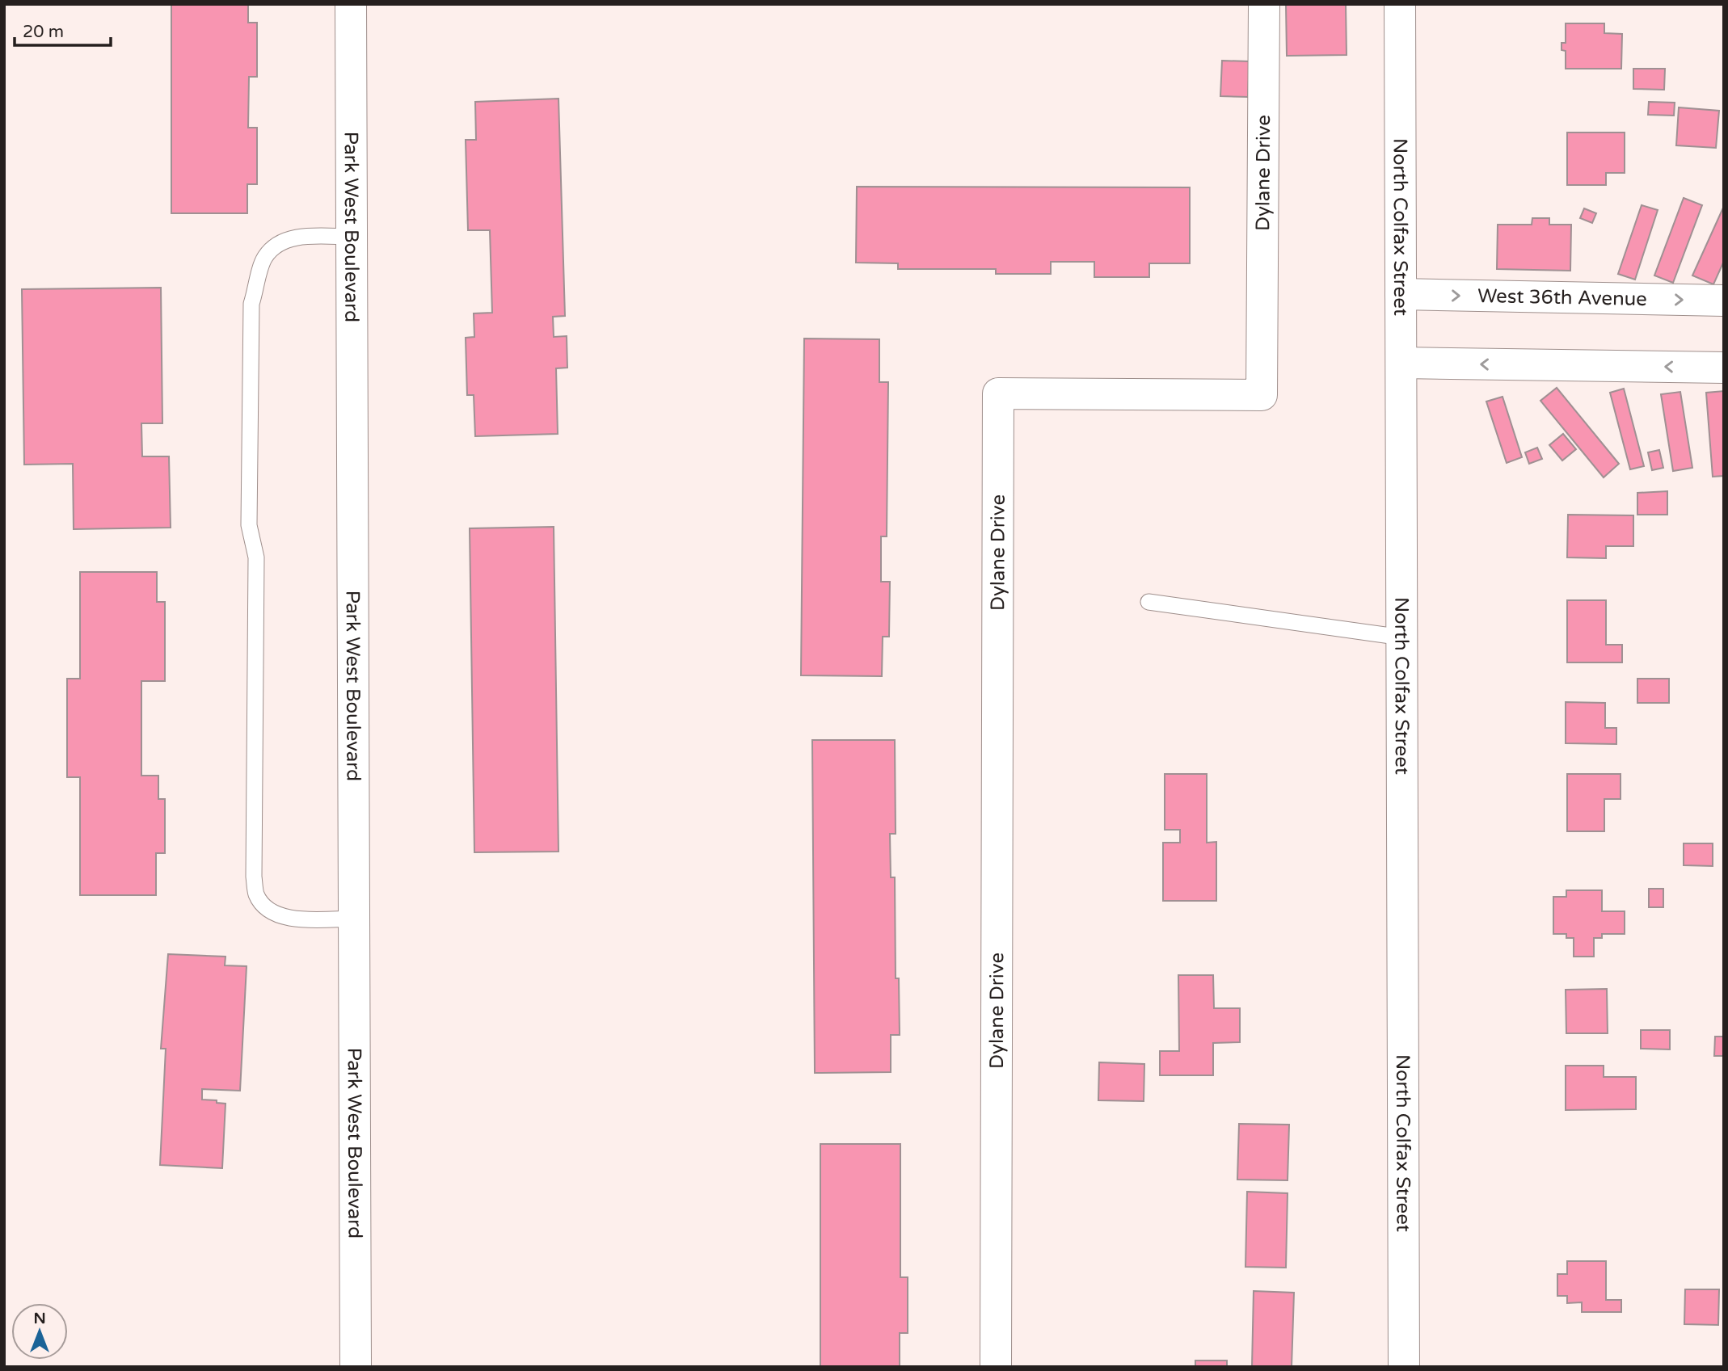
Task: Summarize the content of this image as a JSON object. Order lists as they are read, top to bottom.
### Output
{
  "streets": {
    "street": [
      "Dylane Drive",
      "Park West Boulevard",
      "North Colfax Street",
      "West 36th Avenue"
    ]
  },
  "crossings": [
    ["North Colfax Street", "West 36th Avenue"]
  ],
  "scale_bar": "20 m",
  "north": "top"
}
